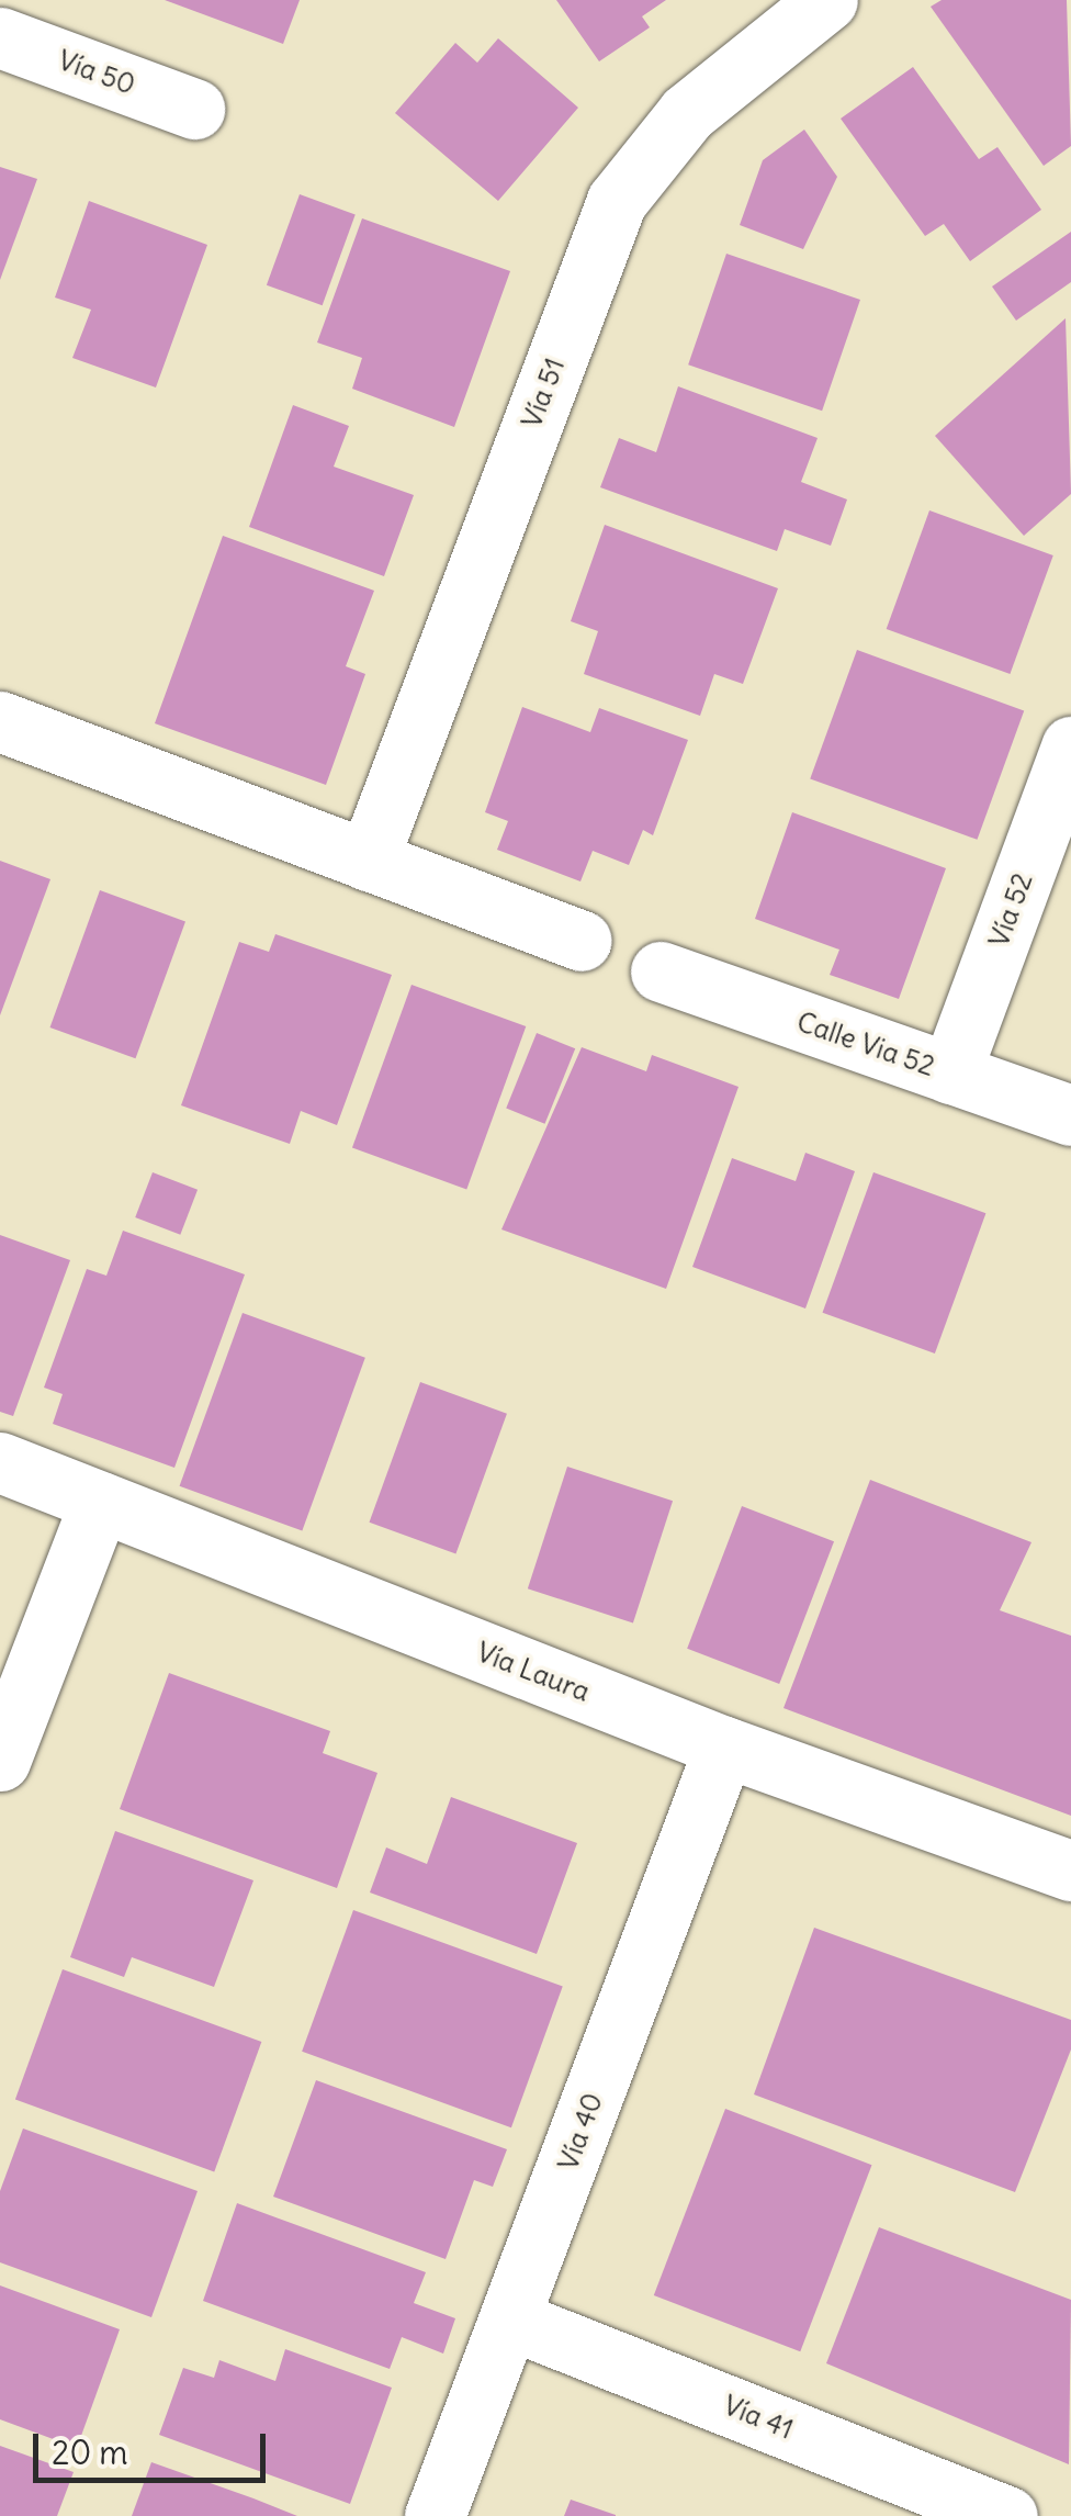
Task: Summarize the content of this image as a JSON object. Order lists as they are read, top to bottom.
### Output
{
  "streets": {
    "street": [
      "Vía 50",
      "Vía 51",
      "Vía 52",
      "Calle Via 52",
      "Vía Laura",
      "Vía 40",
      "Vía 41"
    ]
  },
  "crossings": [
    ["Vía 52", "Calle Via 52"],
    ["Vía Laura", "Vía 40"],
    ["Vía 40", "Vía 41"]
  ],
  "scale_bar": "20 m"
}
